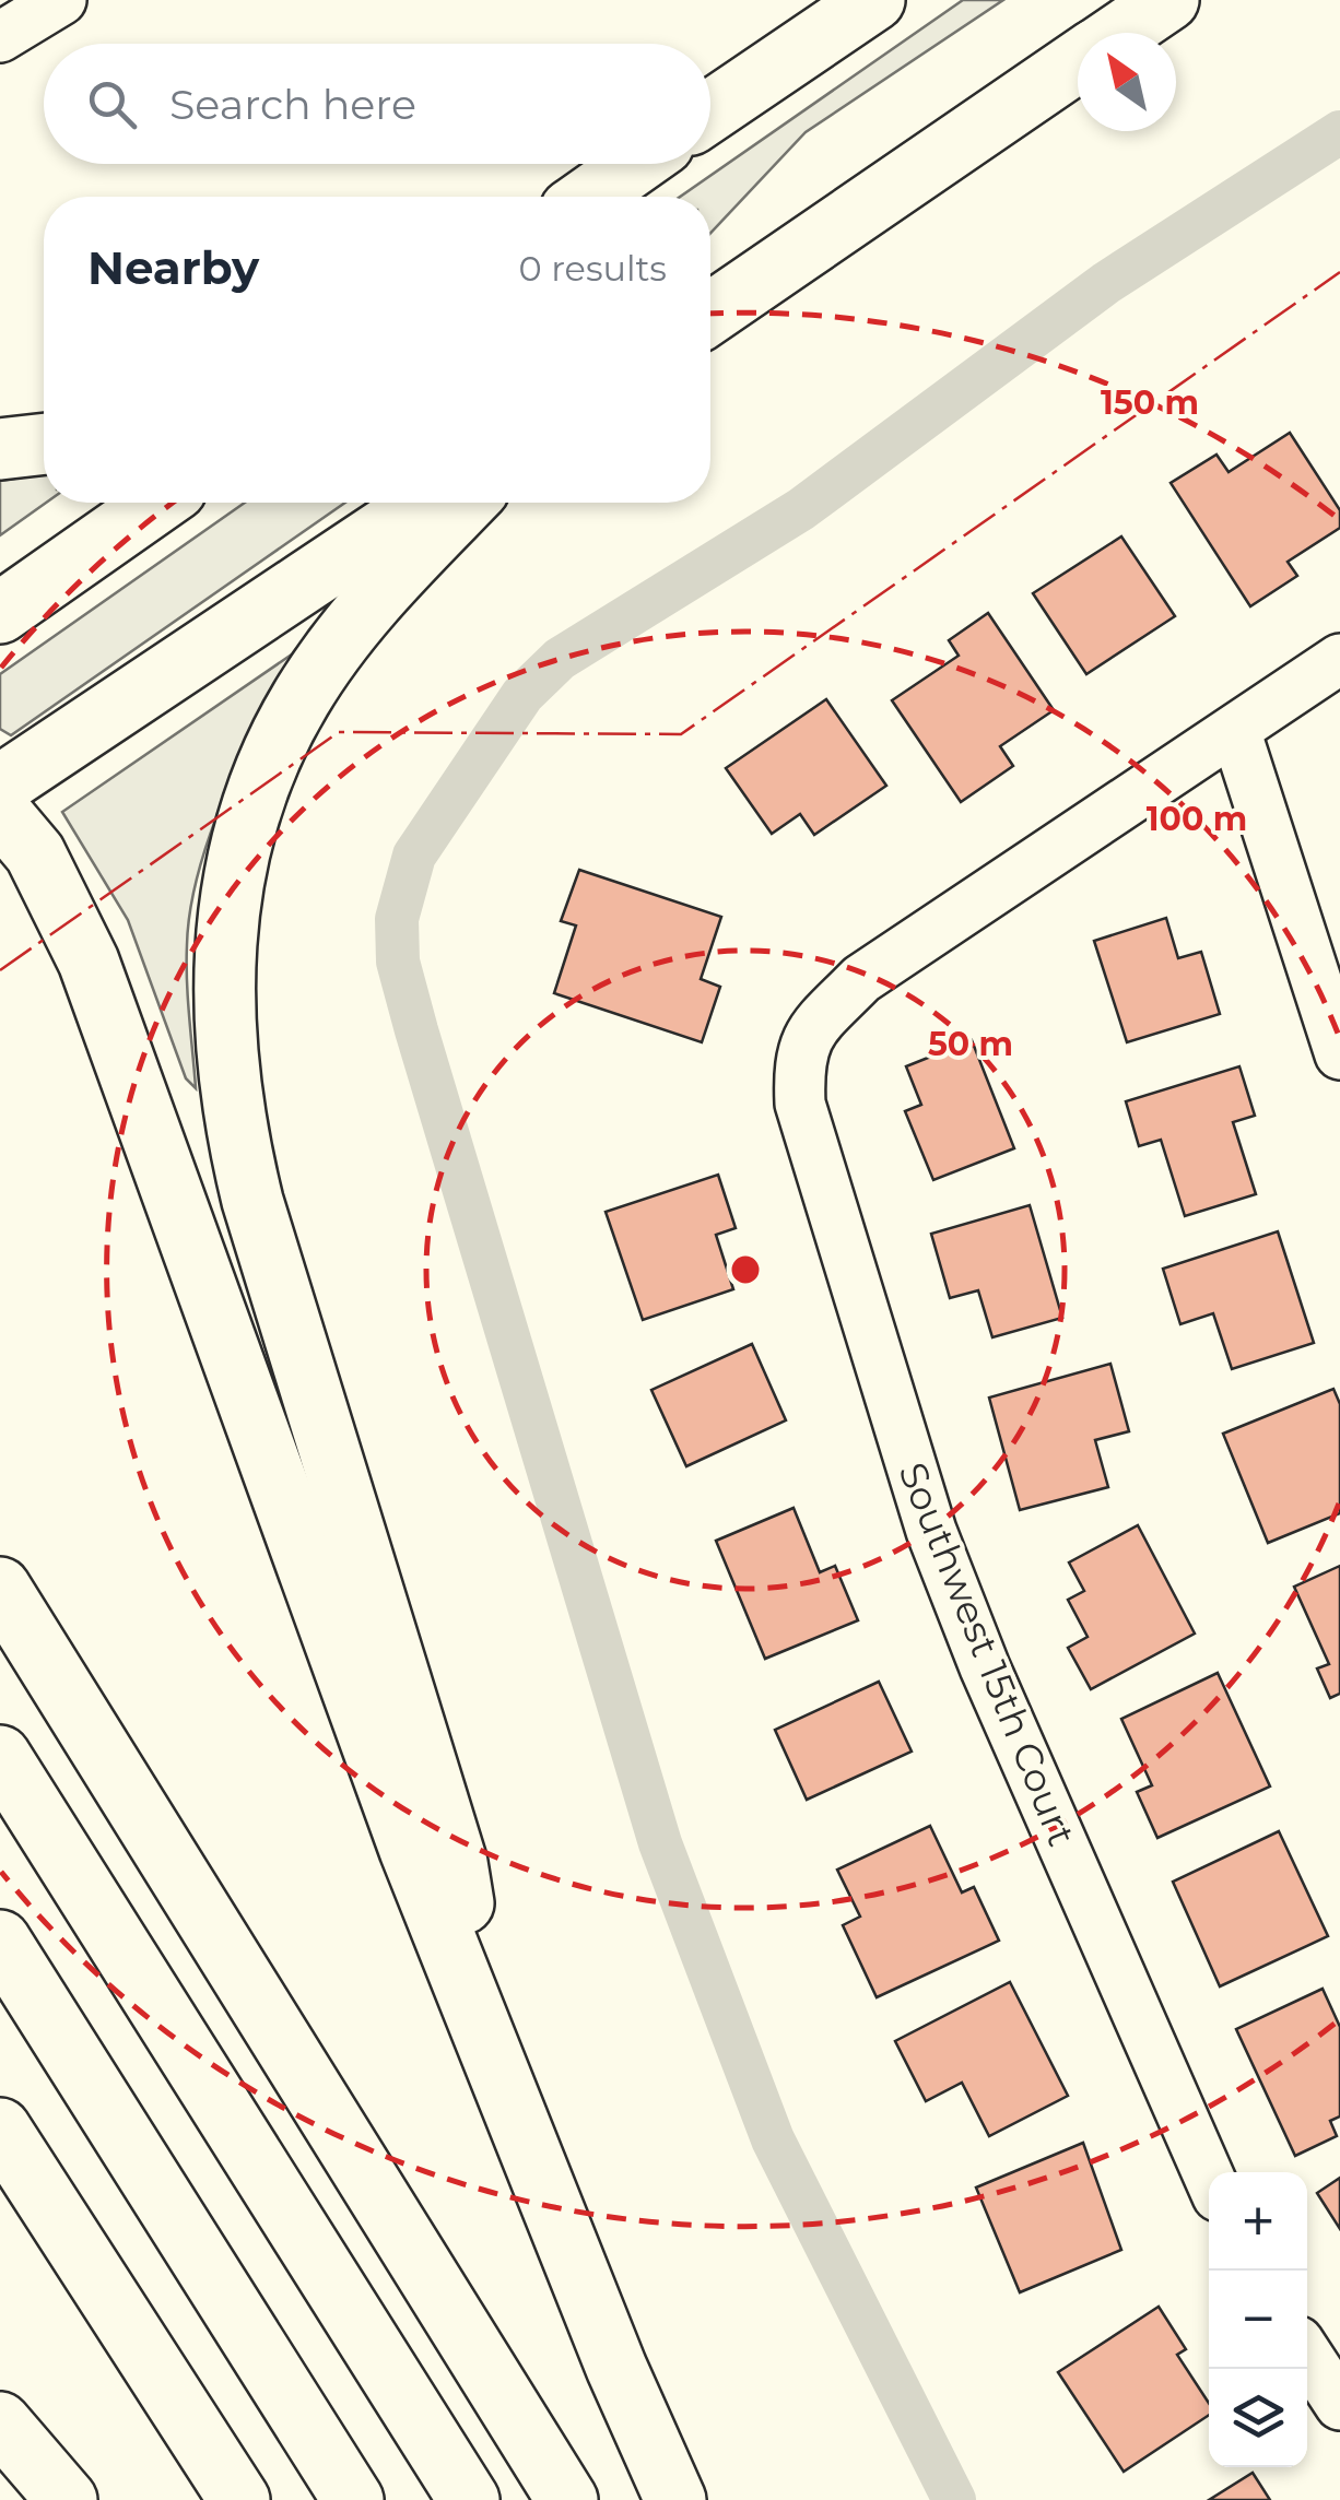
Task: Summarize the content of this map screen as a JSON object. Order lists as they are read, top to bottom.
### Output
{
  "streets": {
    "street": ["Southwest 15th Court"]
  },
  "north": "top left",
  "page": {
    "search": "Search here",
    "heading": ["Nearby", "0 results"],
    "map_buttons": ["+", "−"]
  },
  "rings": ["150 m", "100 m", "50 m"]
}
